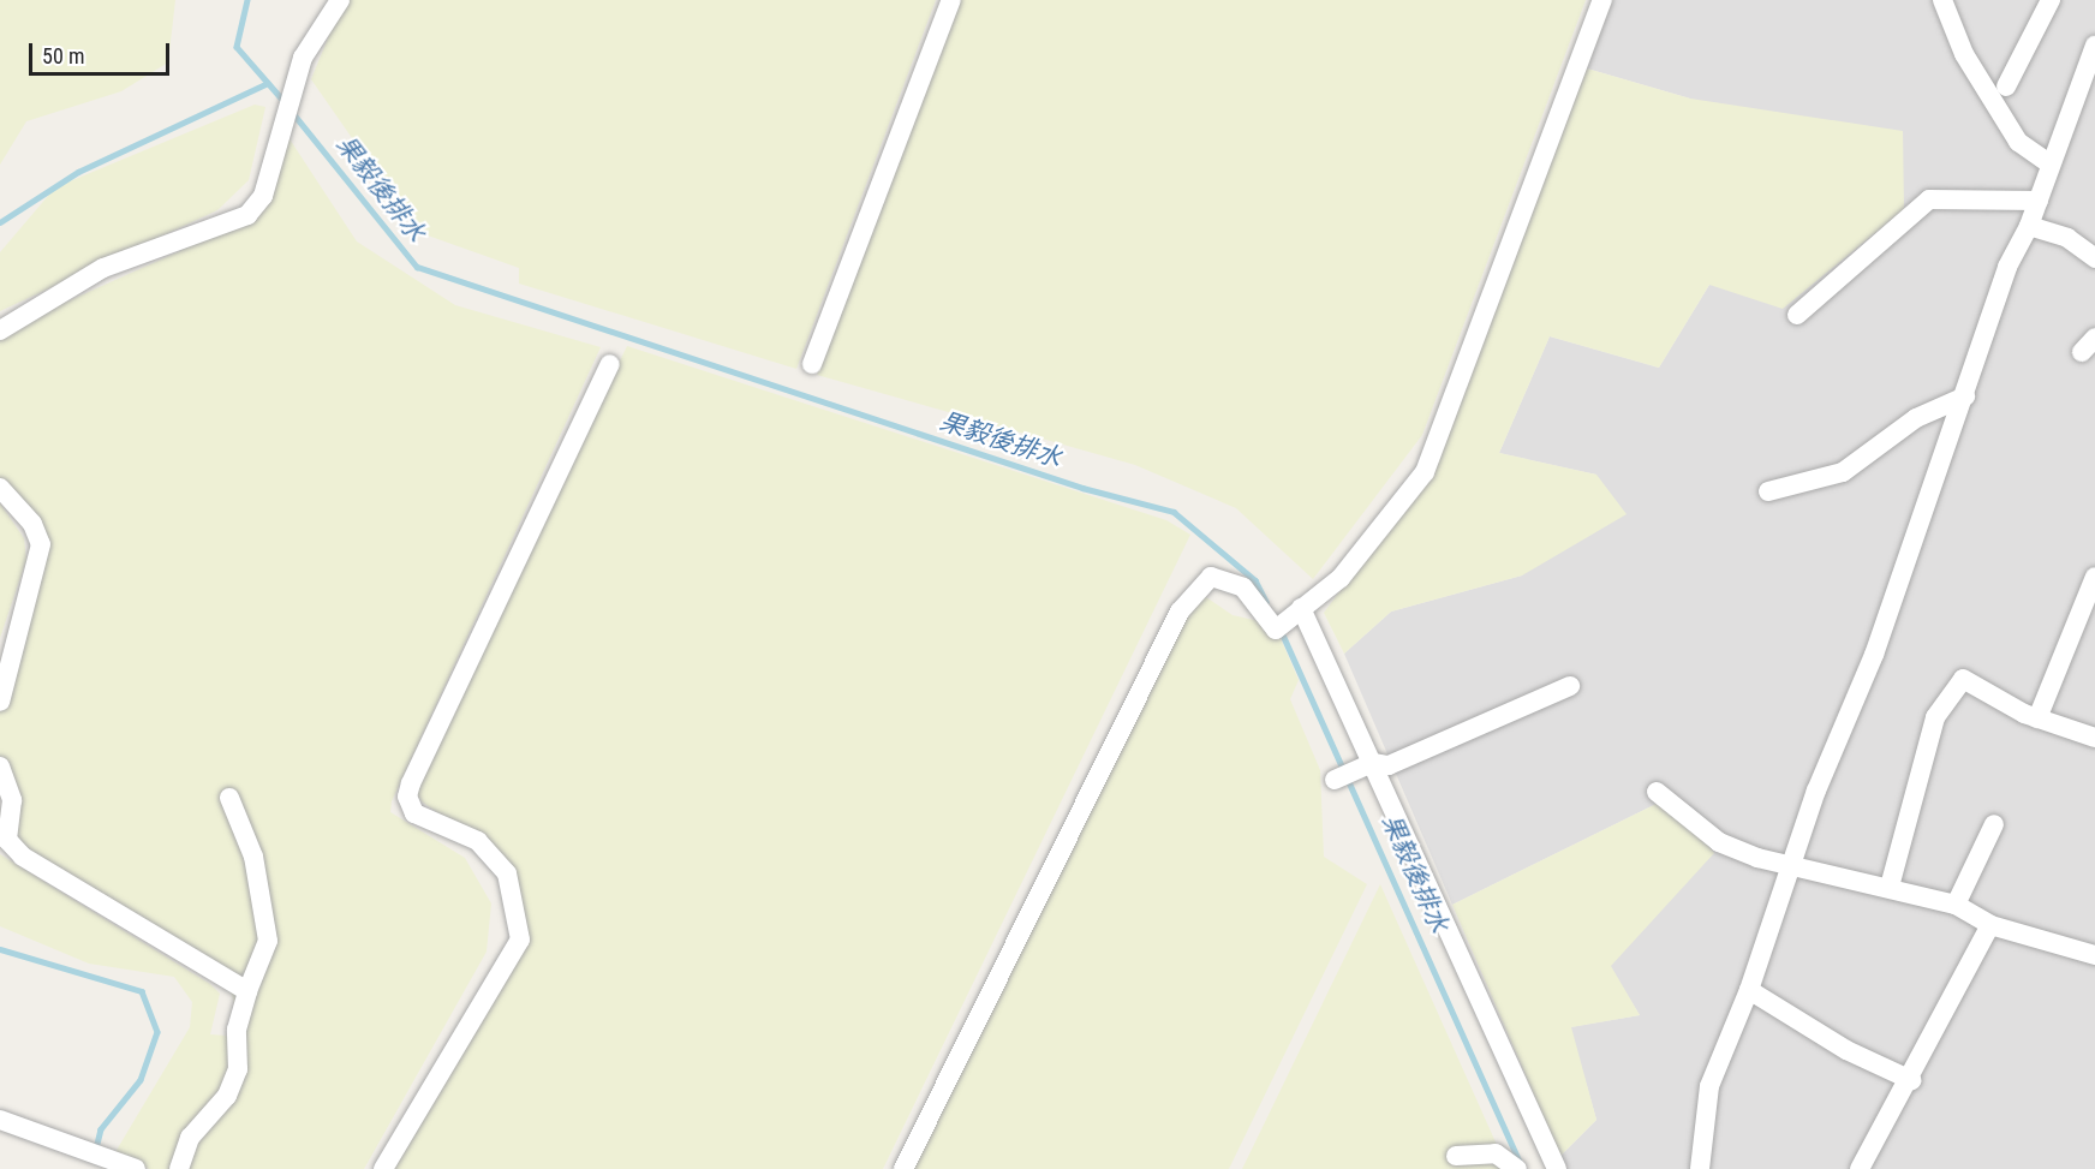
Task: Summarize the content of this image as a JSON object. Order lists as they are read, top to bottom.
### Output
{
  "water": ["果毅後排水"],
  "scale_bar": "50 m"
}
